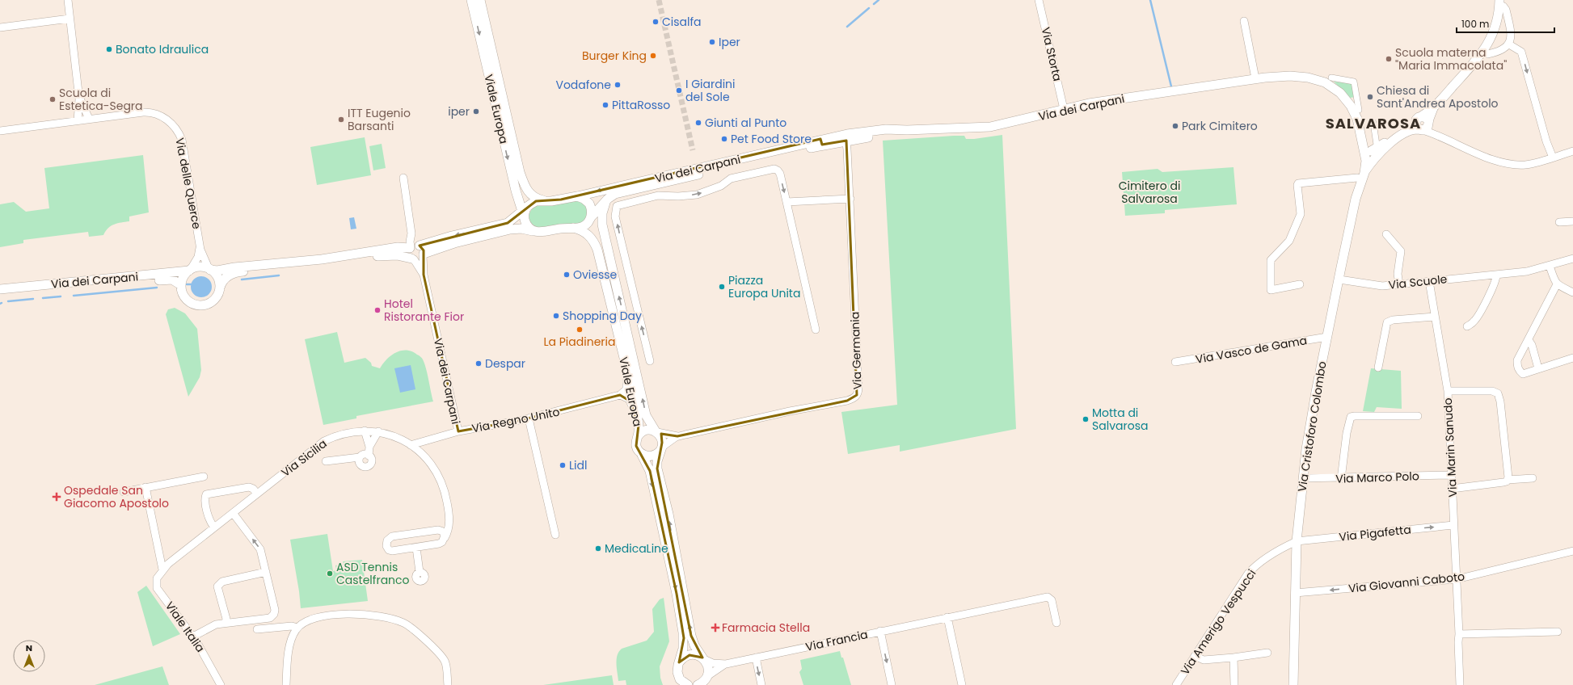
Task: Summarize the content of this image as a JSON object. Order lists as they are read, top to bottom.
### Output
{
  "streets": {
    "street": [
      "Via Storta",
      "Via dei Carpani",
      "Viale Europa",
      "Via delle Querce",
      "Via Scuole",
      "Via Vasco de Gama",
      "Via Germania",
      "Via Regno Unito",
      "Via Cristoforo Colombo",
      "Via Marin Sanudo",
      "Via Sicilia",
      "Via Marco Polo",
      "Via Pigafetta",
      "Via Giovanni Caboto",
      "Via Amerigo Vespucci",
      "Viale Italia",
      "Via Francia"
    ]
  },
  "crossings": [
    ["Via Storta", "Via dei Carpani"],
    ["Via dei Carpani", "Viale Europa"],
    ["Via dei Carpani", "Via delle Querce"],
    ["Via dei Carpani", "Via Germania"],
    ["Via dei Carpani", "Via Regno Unito"],
    ["Via dei Carpani", "Via Cristoforo Colombo"],
    ["Viale Europa", "Via Germania"],
    ["Viale Europa", "Via Francia"],
    ["Via Scuole", "Via Cristoforo Colombo"],
    ["Via Scuole", "Via Marin Sanudo"],
    ["Via Vasco de Gama", "Via Cristoforo Colombo"],
    ["Via Regno Unito", "Via Sicilia"],
    ["Via Cristoforo Colombo", "Via Marco Polo"],
    ["Via Cristoforo Colombo", "Via Pigafetta"],
    ["Via Cristoforo Colombo", "Via Giovanni Caboto"],
    ["Via Cristoforo Colombo", "Via Amerigo Vespucci"],
    ["Via Marin Sanudo", "Via Marco Polo"],
    ["Via Marin Sanudo", "Via Pigafetta"],
    ["Via Marin Sanudo", "Via Giovanni Caboto"],
    ["Via Sicilia", "Viale Italia"],
    ["Via Pigafetta", "Via Amerigo Vespucci"]
  ],
  "one_way": ["Via Pigafetta", "Via Giovanni Caboto"],
  "districts": ["SALVAROSA"],
  "parks": ["Cimitero di Salvarosa"],
  "places": {
    "other": [
      "Cisalfa",
      "Iper",
      "Bonato Idraulica",
      "Burger King",
      "Scuola materna \"Maria Immacolata\"",
      "Vodafone",
      "I Giardini del Sole",
      "Chiesa di Sant'Andrea Apostolo",
      "Scuola di Estetica-Segra",
      "PittaRosso",
      "iper",
      "ITT Eugenio Barsanti",
      "Giunti al Punto",
      "Park Cimitero",
      "Pet Food Store",
      "Oviesse",
      "Piazza Europa Unita",
      "Hotel Ristorante Fior",
      "Shopping Day",
      "La Piadineria",
      "Despar",
      "Motta di Salvarosa",
      "Lidl",
      "MedicaLine",
      "ASD Tennis Castelfranco"
    ],
    "health": ["Ospedale San Giacomo Apostolo", "Farmacia Stella"]
  },
  "scale_bar": "100 m",
  "north": "top"
}
